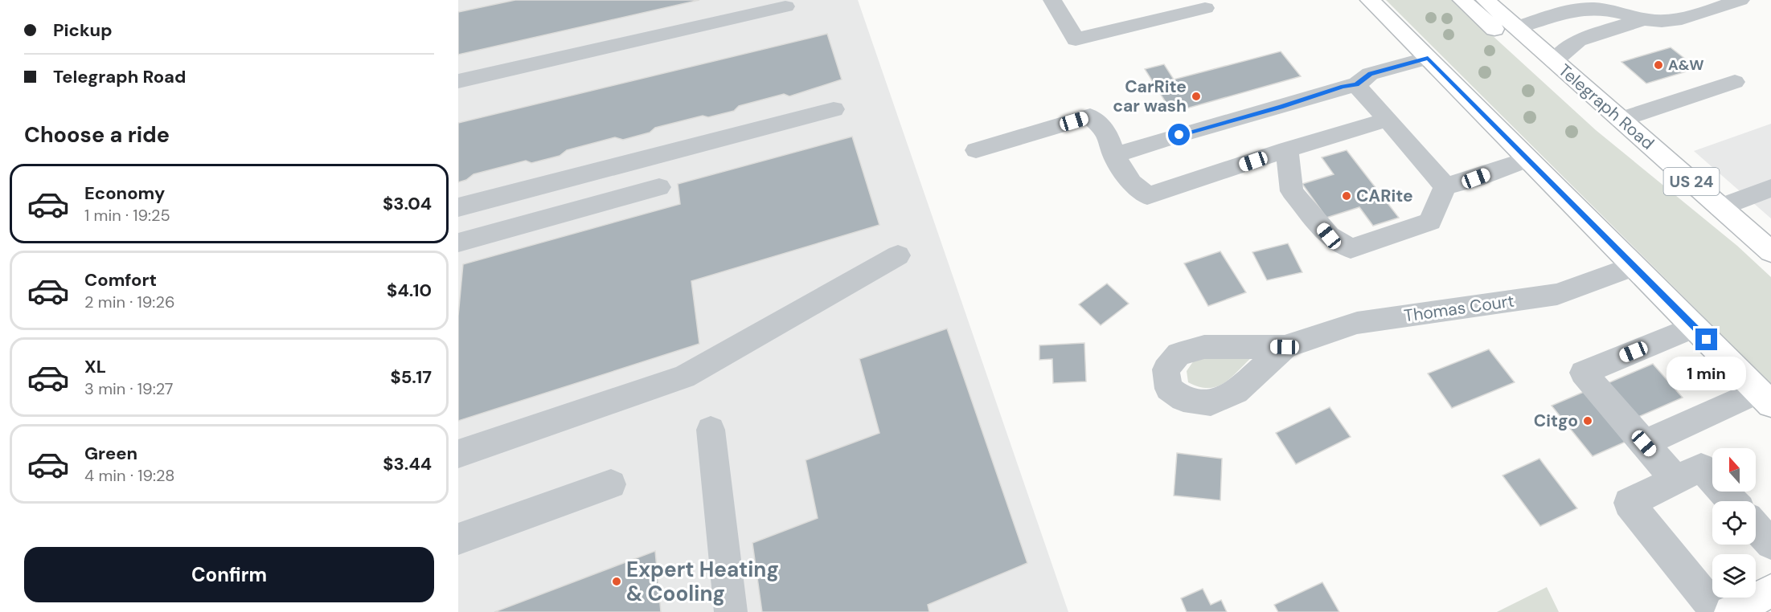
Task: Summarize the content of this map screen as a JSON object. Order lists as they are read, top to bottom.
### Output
{
  "streets": {
    "main road": ["Telegraph Road", "US 24"],
    "street": ["Thomas Court"]
  },
  "places": [
    "A&W",
    "CarRite car wash",
    "CARite",
    "Citgo",
    "Expert Heating & Cooling"
  ],
  "north": "top",
  "page": {
    "banner": ["Pickup", "Telegraph Road"],
    "heading": "Choose a ride",
    "list": [
      {
        "name": "Economy",
        "note": "1 min · 19:25",
        "value": "$3.04"
      },
      {
        "name": "Comfort",
        "note": "2 min · 19:26",
        "value": "$4.10"
      },
      {
        "name": "XL",
        "note": "3 min · 19:27",
        "value": "$5.17"
      },
      {
        "name": "Green",
        "note": "4 min · 19:28",
        "value": "$3.44"
      }
    ],
    "bubble": "1 min",
    "buttons": "Confirm"
  }
}
